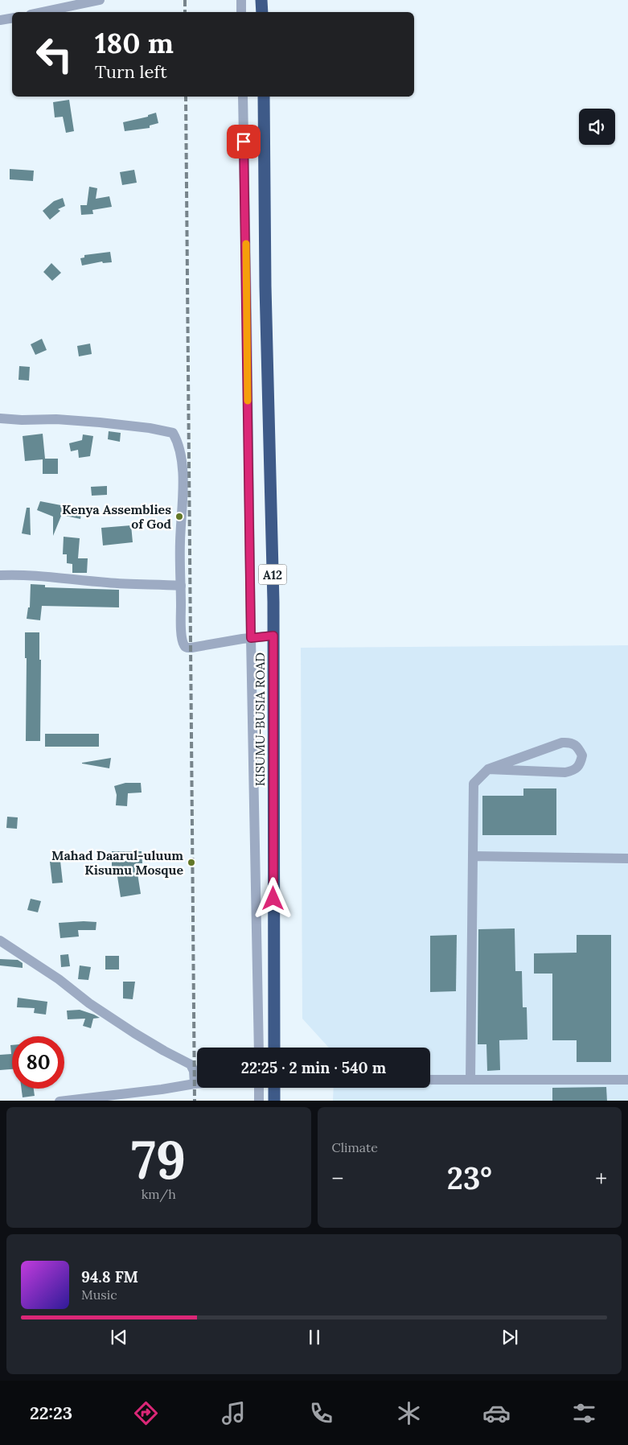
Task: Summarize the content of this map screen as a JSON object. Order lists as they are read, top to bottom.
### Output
{
  "streets": {
    "highway": ["A12", "KISUMU-BUSIA ROAD"]
  },
  "places": ["Kenya Assemblies of God", "Mahad Daarul-uluum Kisumu Mosque"],
  "page": {
    "turn": ["180 m", "Turn left"],
    "limit": "80",
    "trip": "22:25 · 2 min · 540 m",
    "tile": [
      ["79", "km/h"],
      "Climate"
    ],
    "heat": ["−", "23°", "+"],
    "song": ["94.8 FM", "Music"],
    "tabs": "22:23"
  }
}
